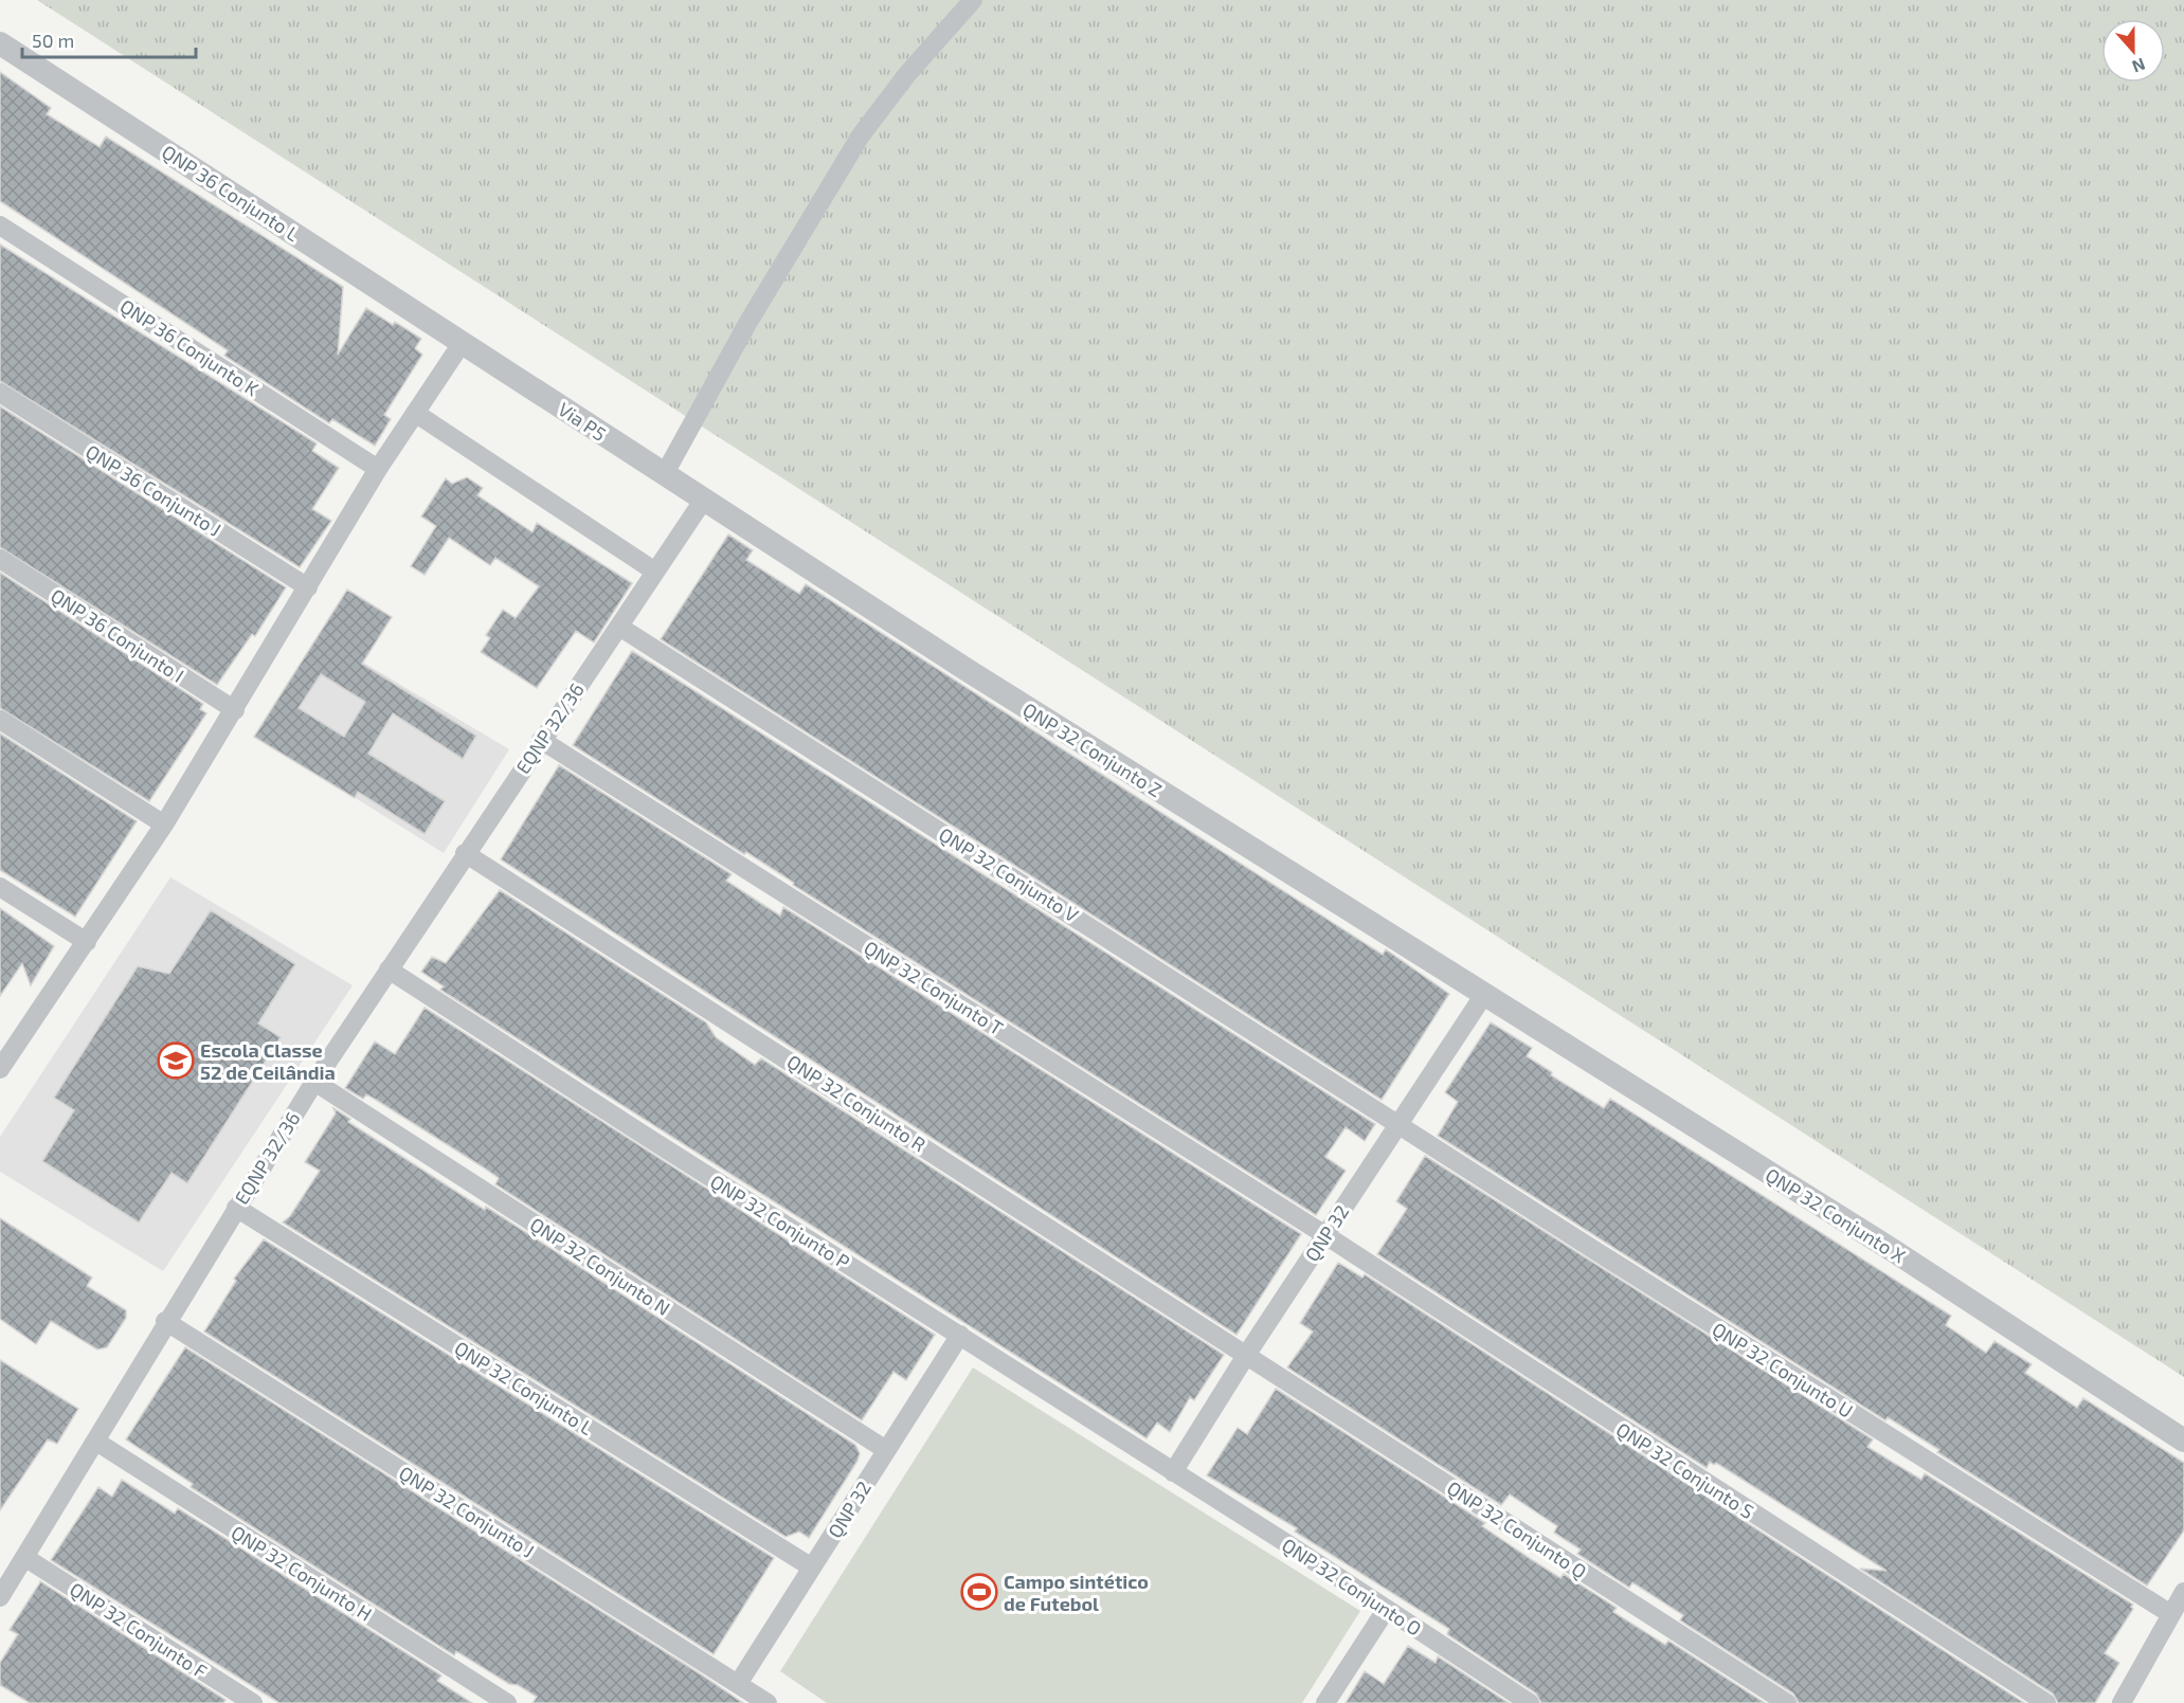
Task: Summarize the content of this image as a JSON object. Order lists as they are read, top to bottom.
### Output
{
  "streets": {
    "street": [
      "QNP 36 Conjunto L",
      "QNP 36 Conjunto K",
      "Via P5",
      "QNP 36 Conjunto J",
      "QNP 36 Conjunto I",
      "EQNP 32/36",
      "QNP 32 Conjunto Z",
      "QNP 32 Conjunto V",
      "QNP 32 Conjunto T",
      "QNP 32 Conjunto R",
      "QNP 32 Conjunto X",
      "QNP 32 Conjunto P",
      "QNP 32",
      "QNP 32 Conjunto N",
      "QNP 32 Conjunto U",
      "QNP 32 Conjunto L",
      "QNP 32 Conjunto S",
      "QNP 32 Conjunto J",
      "QNP 32 Conjunto Q",
      "QNP 32 Conjunto H",
      "QNP 32 Conjunto O",
      "QNP 32 Conjunto F"
    ]
  },
  "crossings": [
    ["QNP 36 Conjunto L", "Via P5"],
    ["Via P5", "EQNP 32/36"],
    ["Via P5", "QNP 32 Conjunto Z"],
    ["EQNP 32/36", "QNP 32 Conjunto Z"],
    ["EQNP 32/36", "QNP 32 Conjunto V"],
    ["EQNP 32/36", "QNP 32 Conjunto T"],
    ["EQNP 32/36", "QNP 32 Conjunto R"],
    ["EQNP 32/36", "QNP 32 Conjunto P"],
    ["EQNP 32/36", "QNP 32 Conjunto N"],
    ["EQNP 32/36", "QNP 32 Conjunto L"],
    ["EQNP 32/36", "QNP 32 Conjunto J"],
    ["EQNP 32/36", "QNP 32 Conjunto H"],
    ["EQNP 32/36", "QNP 32 Conjunto F"],
    ["QNP 32 Conjunto Z", "QNP 32 Conjunto X"],
    ["QNP 32 Conjunto Z", "QNP 32"],
    ["QNP 32 Conjunto V", "QNP 32"],
    ["QNP 32 Conjunto V", "QNP 32 Conjunto U"],
    ["QNP 32 Conjunto T", "QNP 32"],
    ["QNP 32 Conjunto T", "QNP 32 Conjunto S"],
    ["QNP 32 Conjunto R", "QNP 32"],
    ["QNP 32 Conjunto R", "QNP 32 Conjunto Q"],
    ["QNP 32 Conjunto X", "QNP 32"],
    ["QNP 32 Conjunto P", "QNP 32"],
    ["QNP 32 Conjunto P", "QNP 32 Conjunto O"],
    ["QNP 32", "QNP 32 Conjunto N"],
    ["QNP 32", "QNP 32 Conjunto U"],
    ["QNP 32", "QNP 32 Conjunto L"],
    ["QNP 32", "QNP 32 Conjunto S"],
    ["QNP 32", "QNP 32 Conjunto J"],
    ["QNP 32", "QNP 32 Conjunto Q"],
    ["QNP 32", "QNP 32 Conjunto O"]
  ],
  "places": {
    "school or university": ["Escola Classe 52 de Ceilândia"],
    "sports": ["Campo sintético de Futebol"]
  },
  "scale_bar": "50 m",
  "north": "bottom"
}
